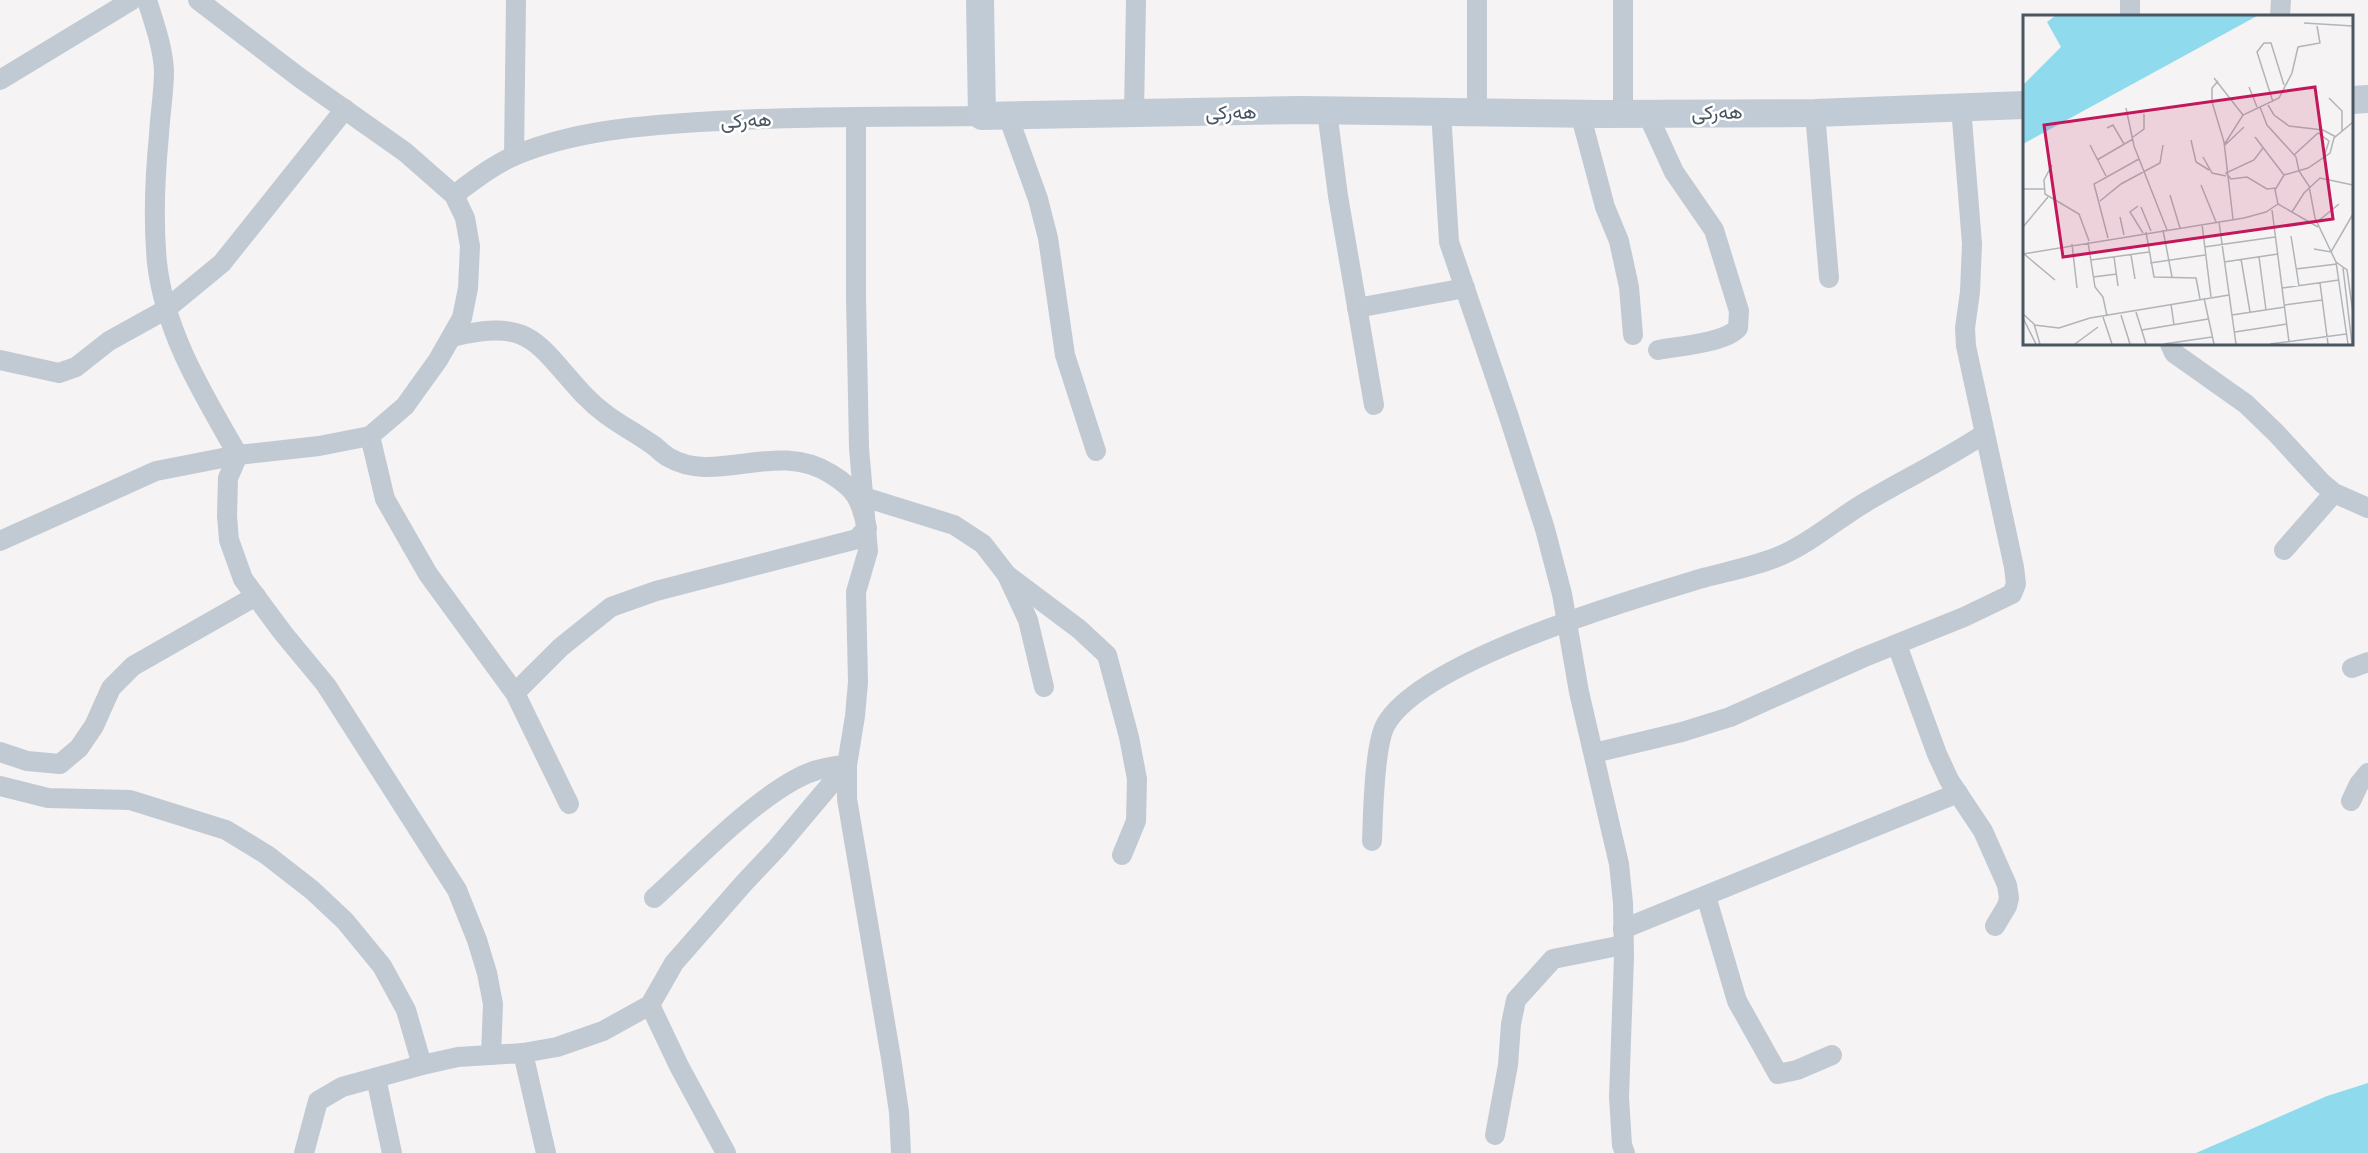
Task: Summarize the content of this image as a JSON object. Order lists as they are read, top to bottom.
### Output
{
  "streets": {
    "street": ["هەرکی"]
  }
}
